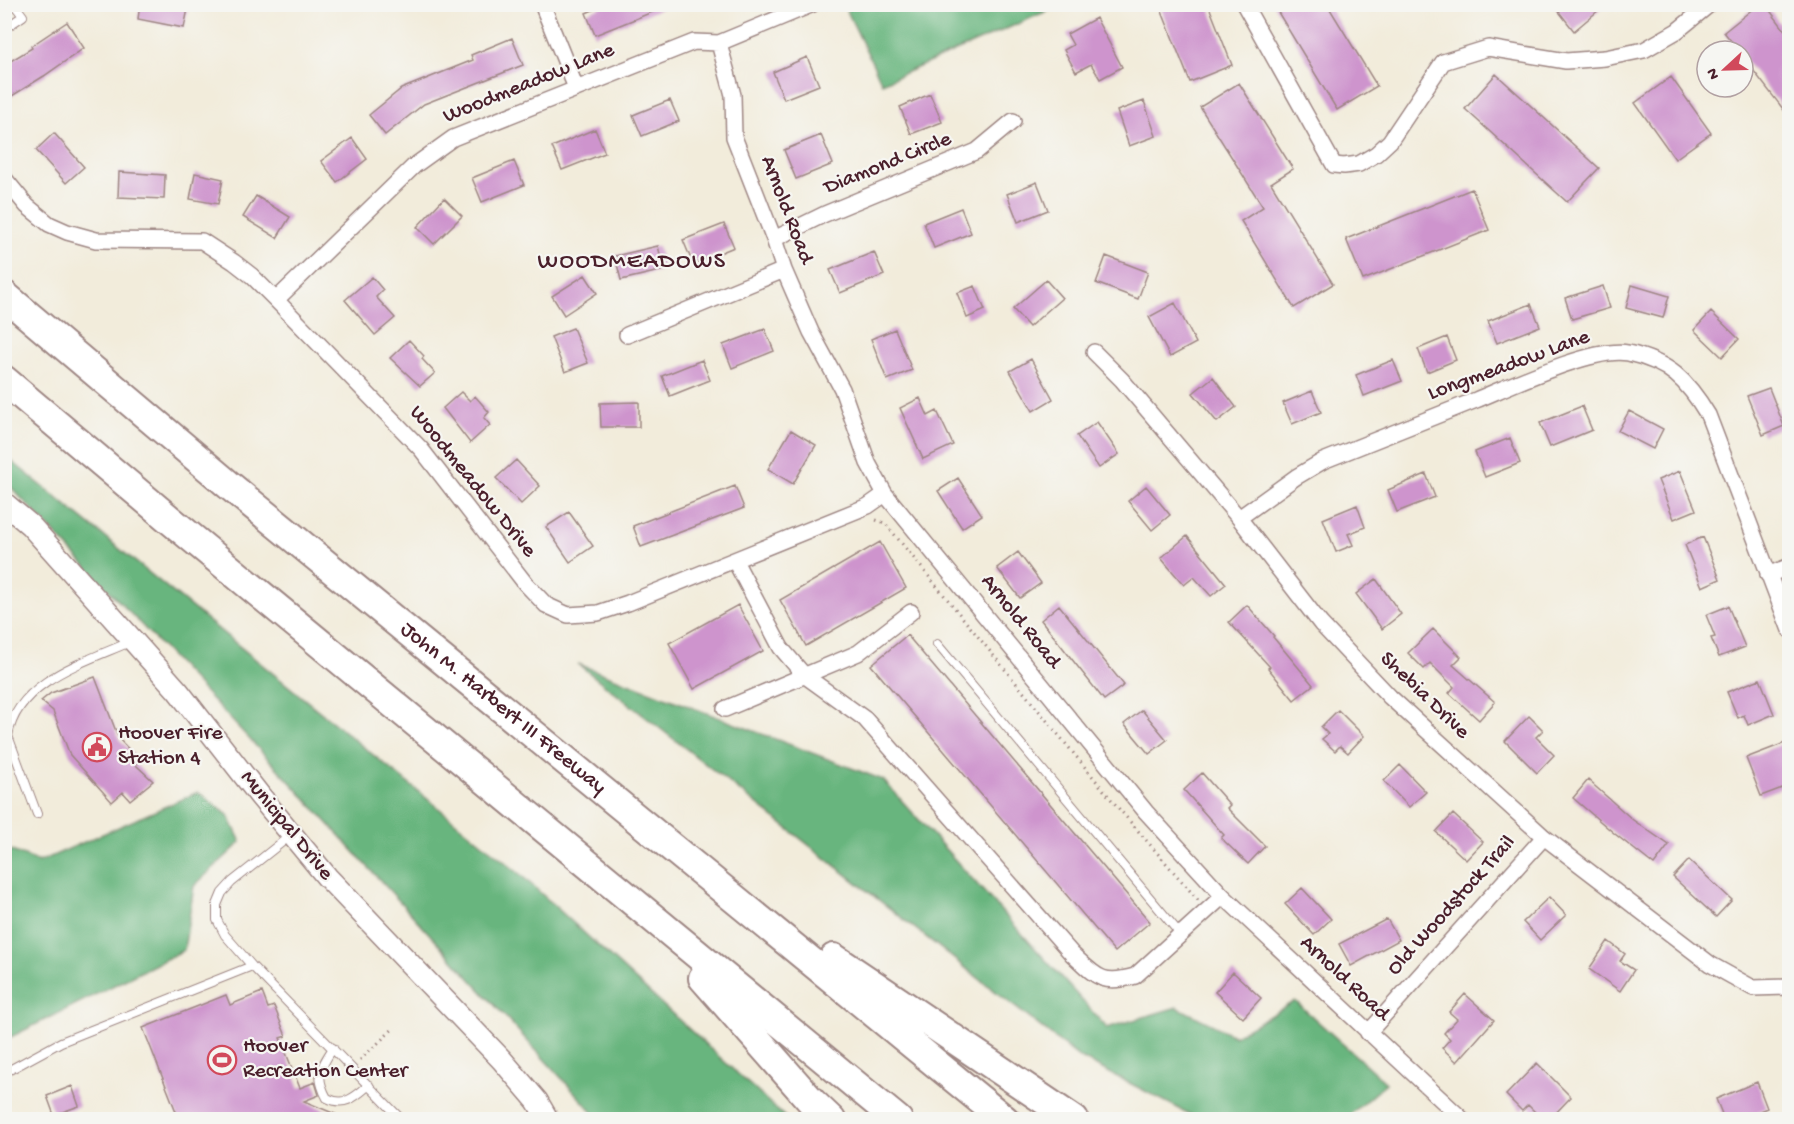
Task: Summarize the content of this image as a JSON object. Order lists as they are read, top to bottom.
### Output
{
  "streets": {
    "highway": ["John M. Harbert III Freeway"],
    "street": [
      "Woodmeadow Lane",
      "Diamond Circle",
      "Arnold Road",
      "Longmeadow Lane",
      "Woodmeadow Drive",
      "Shebia Drive",
      "Municipal Drive",
      "Old Woodstock Trail"
    ]
  },
  "crossings": [
    ["Woodmeadow Lane", "Arnold Road"],
    ["Woodmeadow Lane", "Woodmeadow Drive"],
    ["Diamond Circle", "Arnold Road"],
    ["Arnold Road", "Woodmeadow Drive"],
    ["Arnold Road", "Old Woodstock Trail"],
    ["Longmeadow Lane", "Shebia Drive"],
    ["Shebia Drive", "Old Woodstock Trail"]
  ],
  "districts": ["WOODMEADOWS"],
  "places": {
    "public building": ["Hoover Fire Station 4"],
    "sports": ["Hoover Recreation Center"]
  },
  "north": "left"
}
